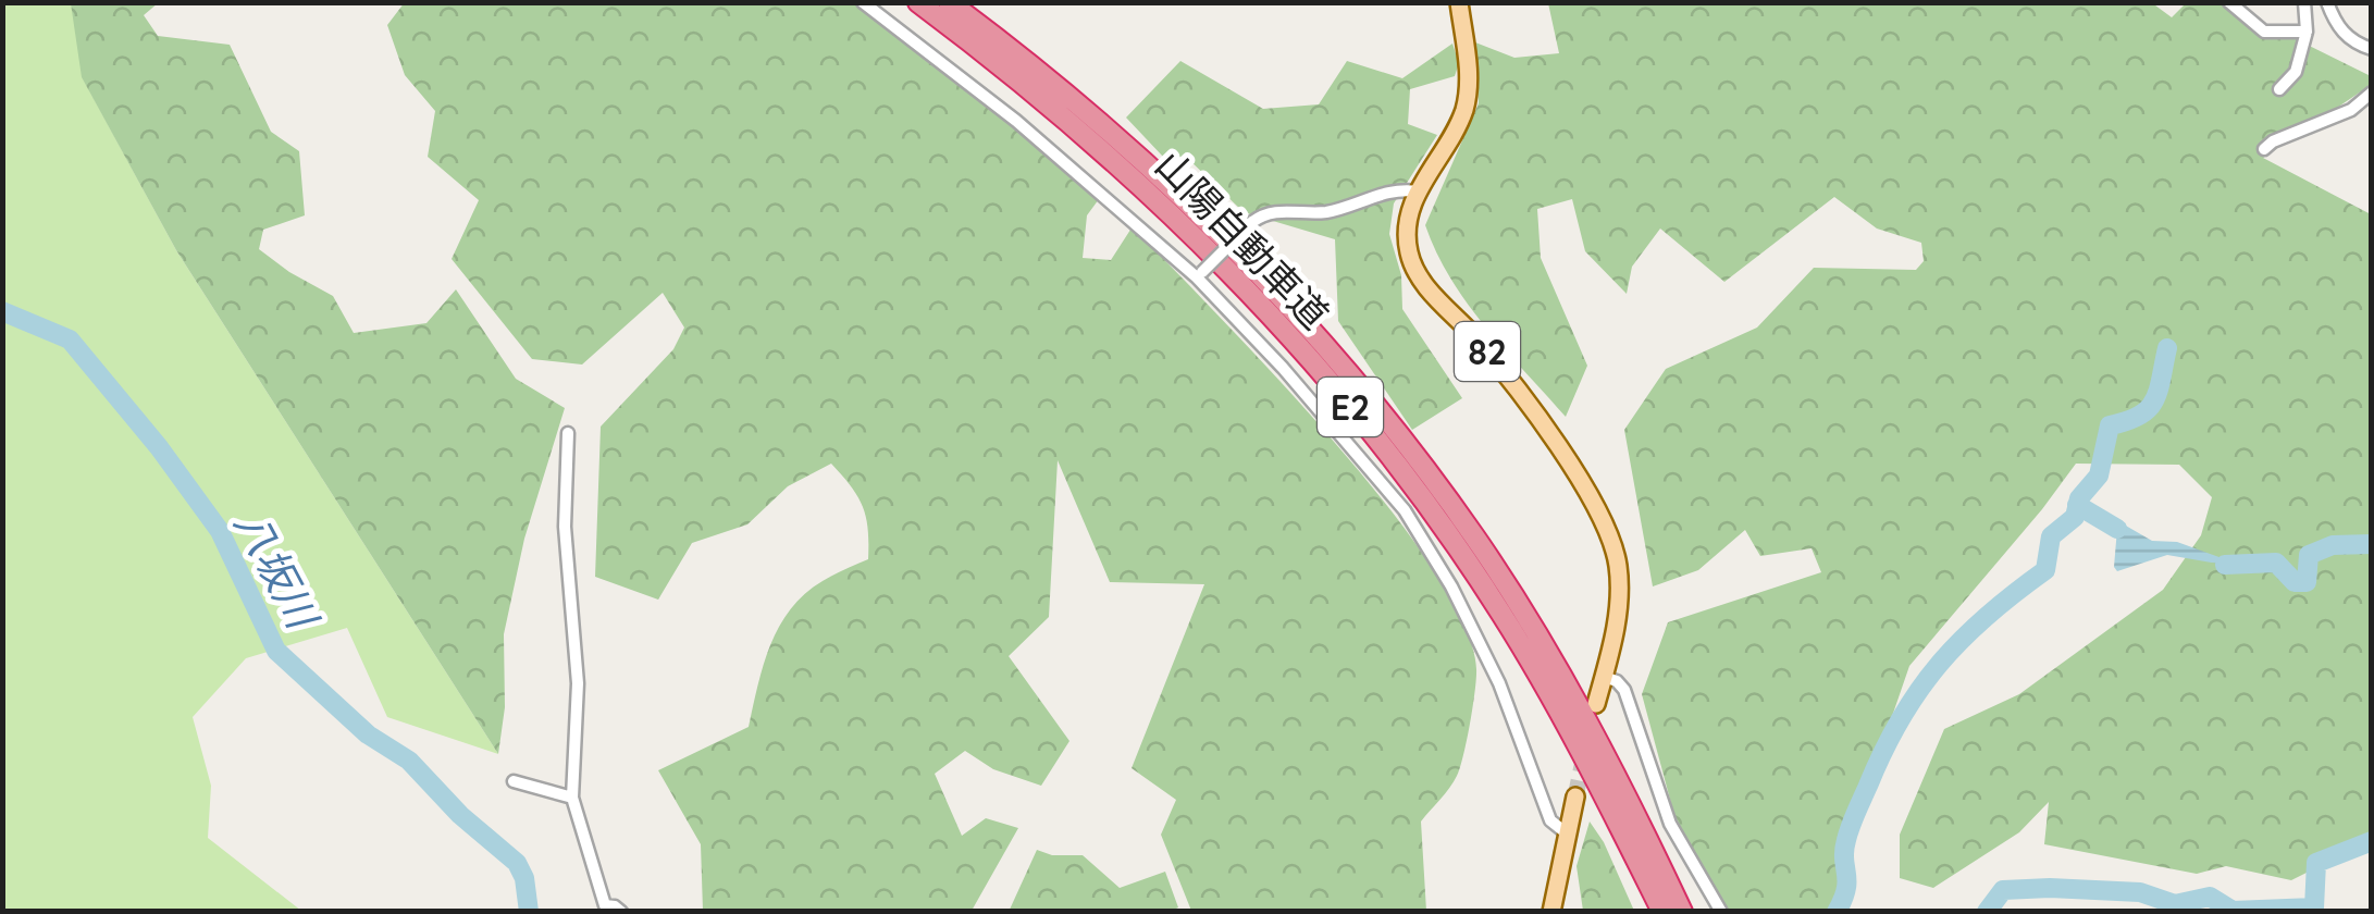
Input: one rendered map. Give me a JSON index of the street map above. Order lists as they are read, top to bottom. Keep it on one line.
{"streets":{"highway":["山陽自動車道","E2"],"main road":["82"]},"water":["八坂川"]}
